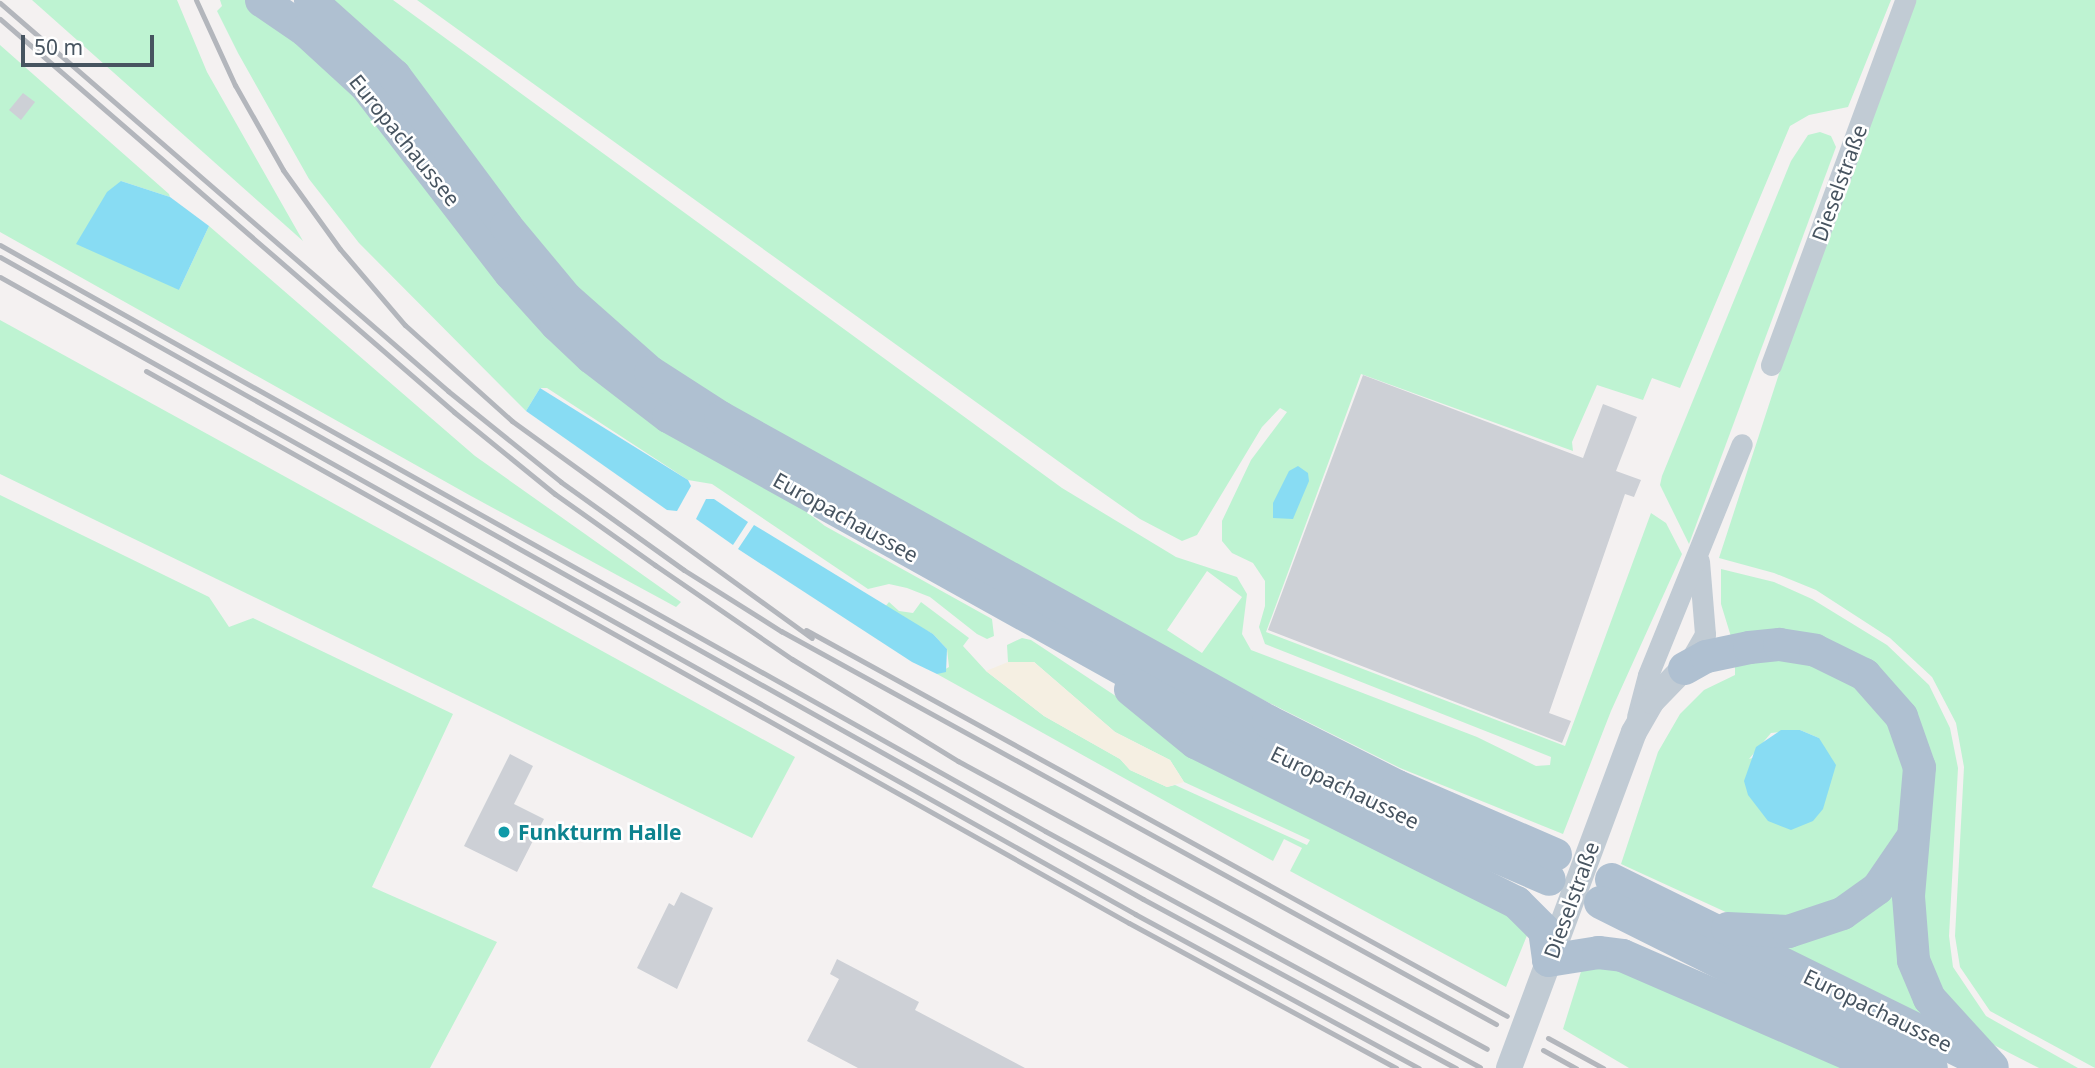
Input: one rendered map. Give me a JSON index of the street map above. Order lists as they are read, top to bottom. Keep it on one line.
{"streets":{"main road":["Europachaussee"],"street":["Dieselstraße"]},"places":["Funkturm Halle"],"scale_bar":"50 m"}
